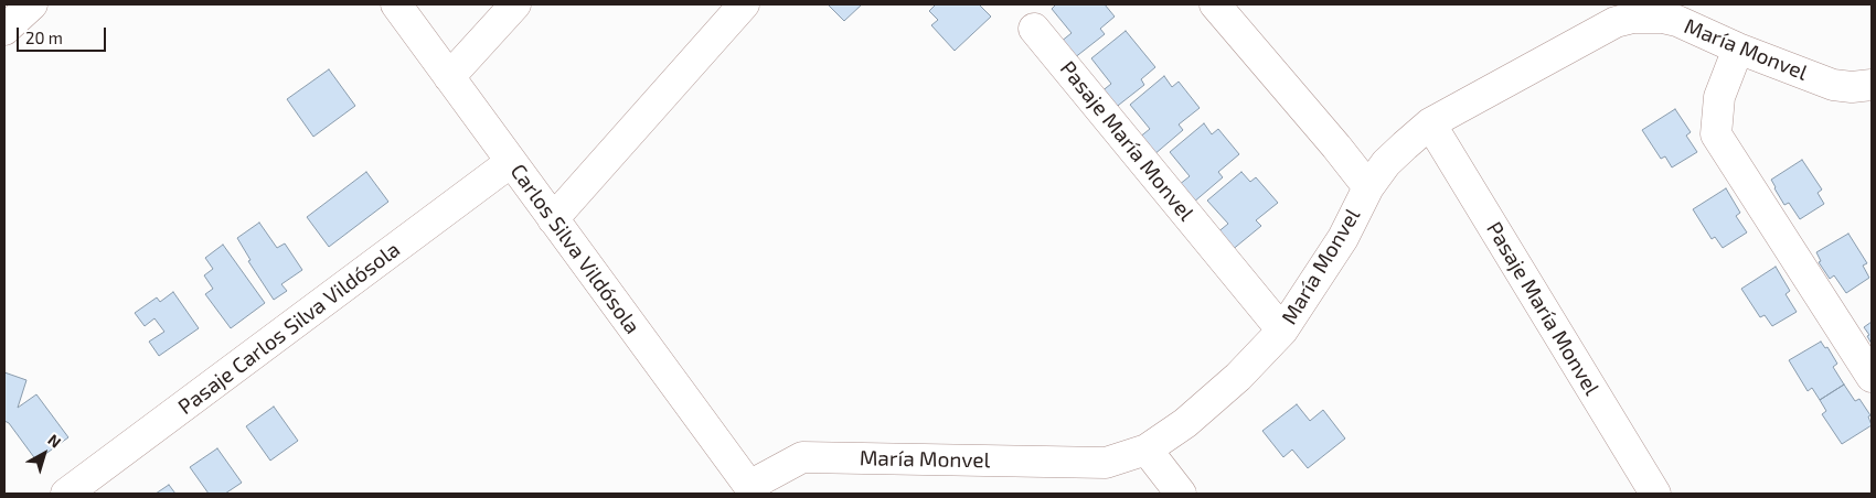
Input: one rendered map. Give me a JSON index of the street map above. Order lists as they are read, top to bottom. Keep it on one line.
{"streets":{"street":["María Monvel","Pasaje María Monvel","Carlos Silva Vildósola","Pasaje Carlos Silva Vildósola"]},"crossings":[["María Monvel","Pasaje María Monvel"],["María Monvel","Carlos Silva Vildósola"],["Carlos Silva Vildósola","Pasaje Carlos Silva Vildósola"]],"scale_bar":"20 m","north":"top right"}
